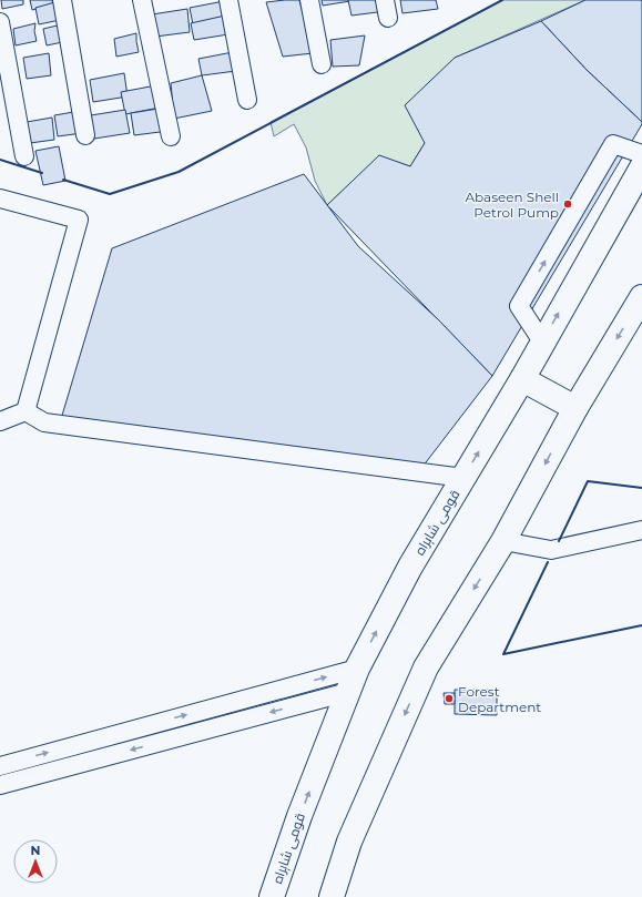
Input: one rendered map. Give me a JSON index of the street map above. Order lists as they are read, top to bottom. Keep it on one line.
{"streets":{"highway":["قومی شاہراہ"]},"places":["Abaseen Shell Petrol Pump","Forest Department"],"north":"top"}
